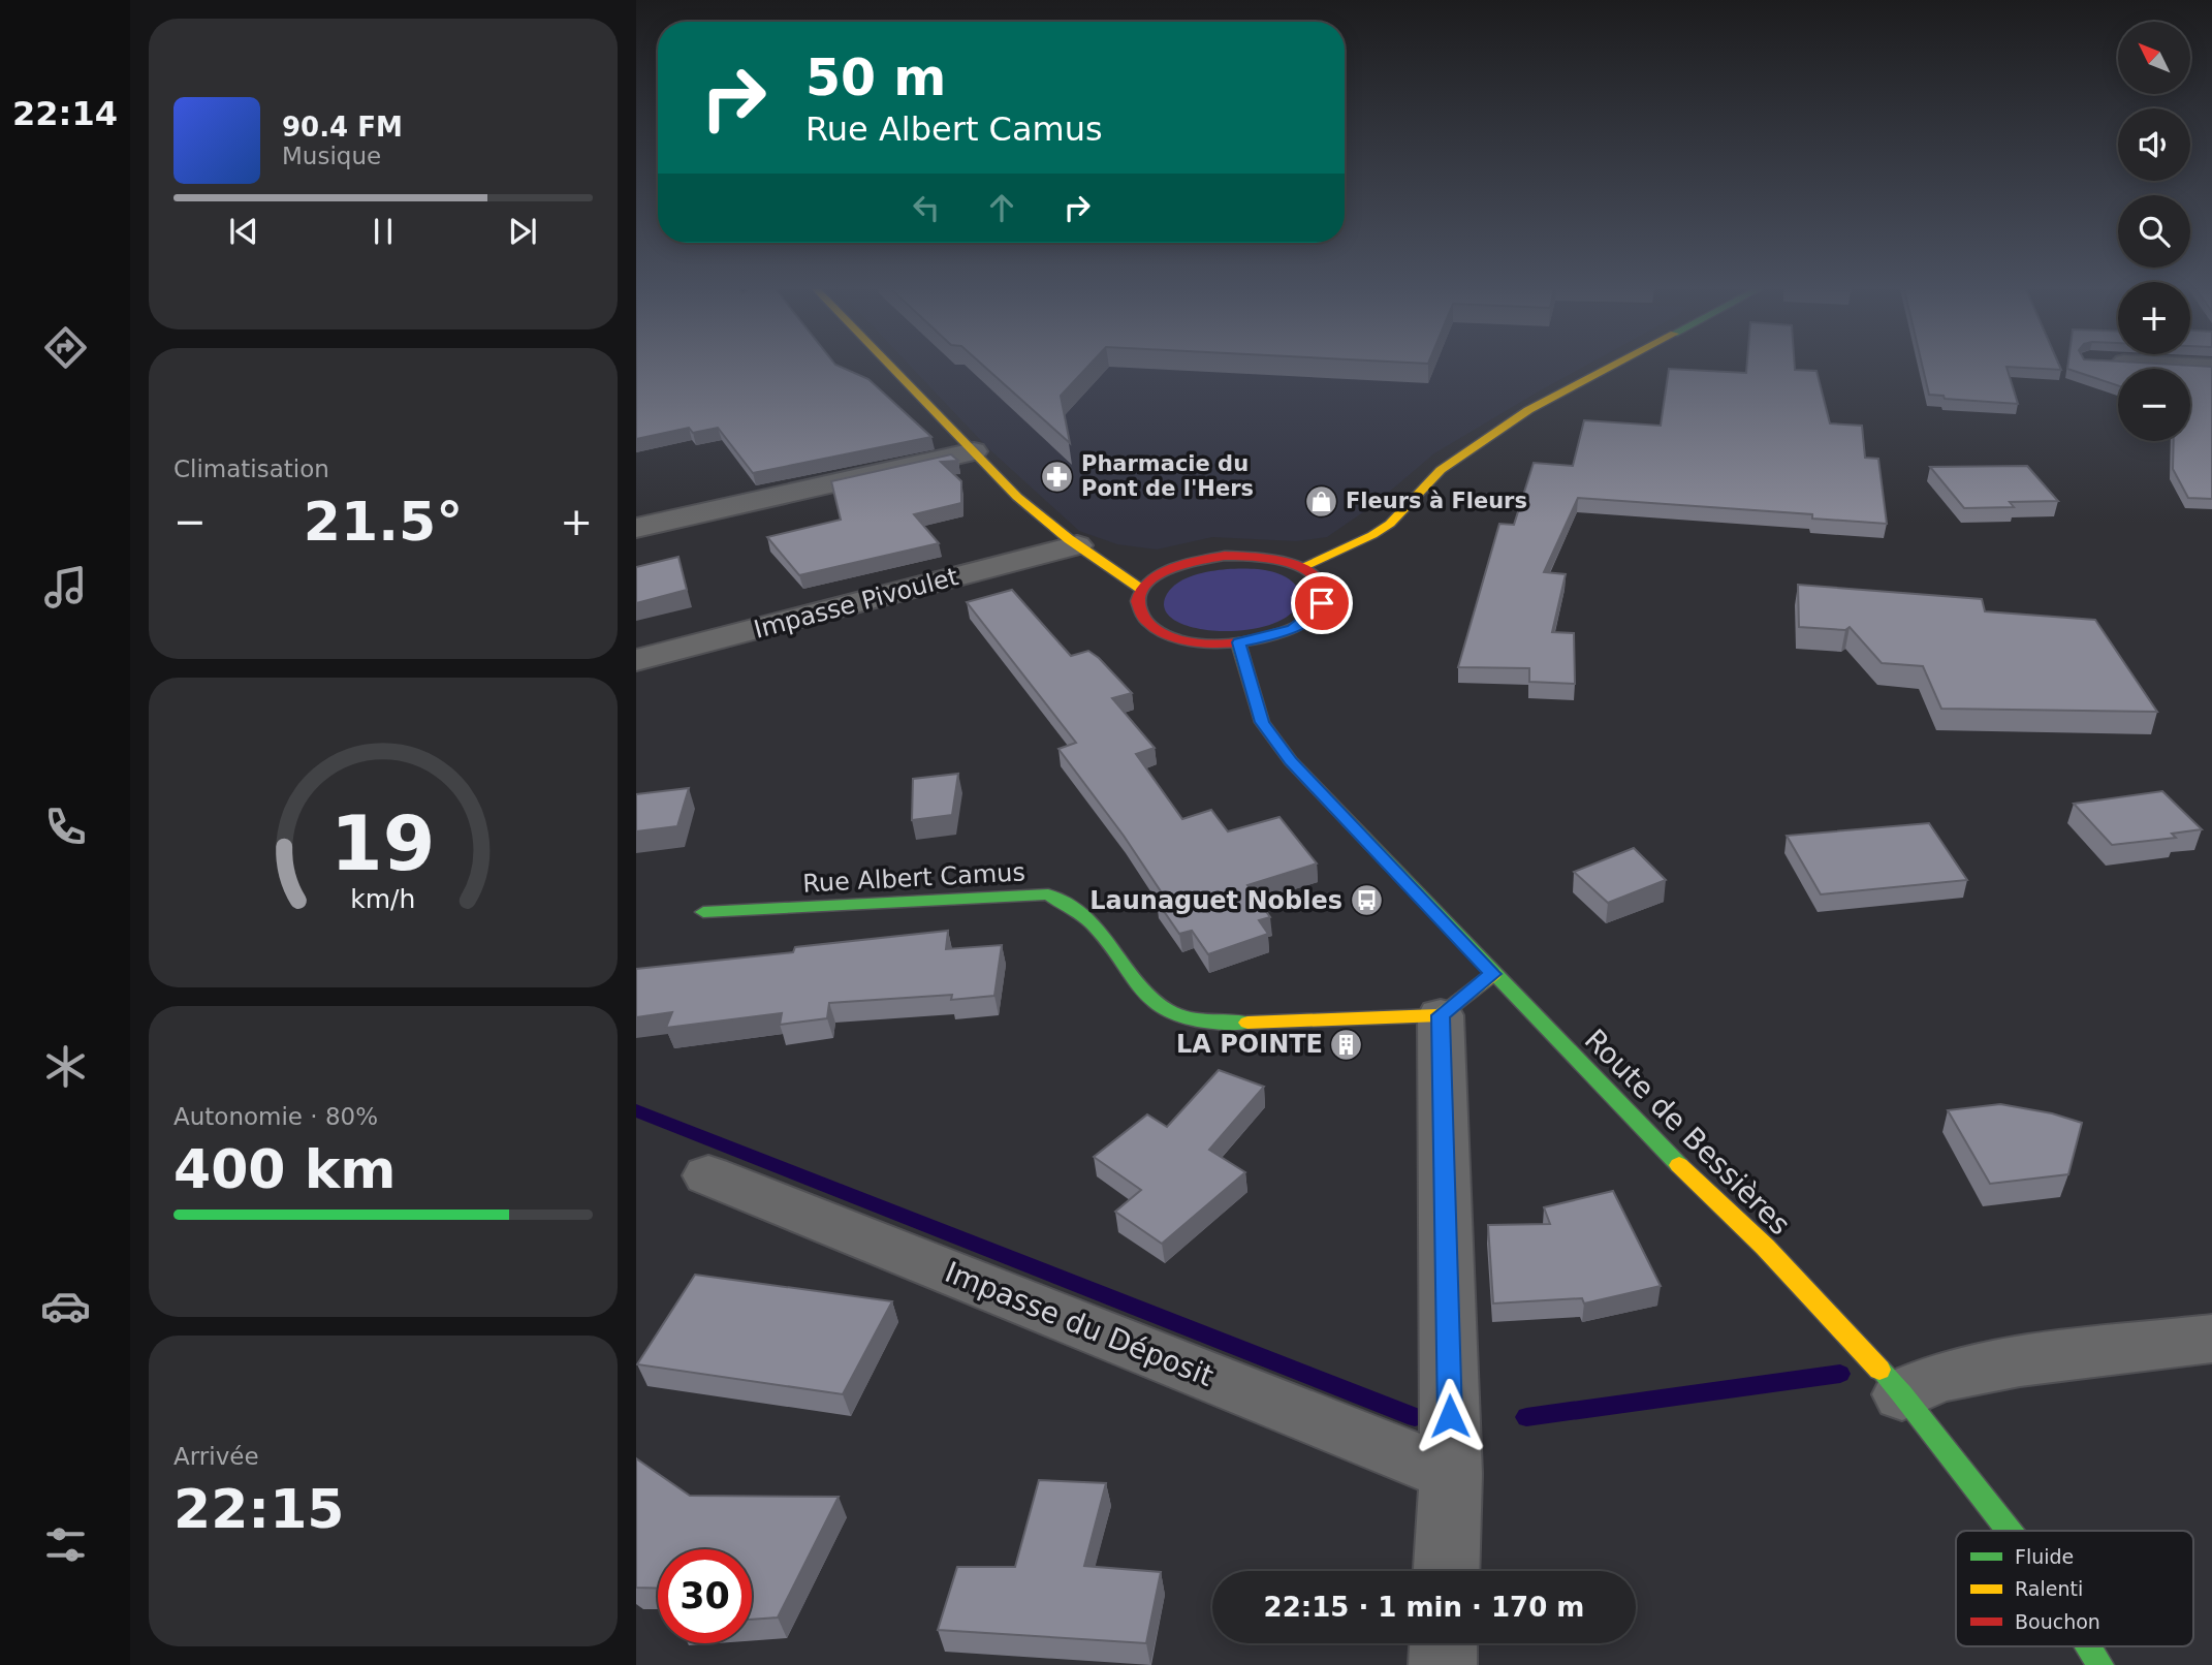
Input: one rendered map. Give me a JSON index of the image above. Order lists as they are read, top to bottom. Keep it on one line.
{"streets":{"main road":["Rue Albert Camus","Route de Bessières"],"street":["Impasse Pivoulet","Impasse du Déposit"]},"places":{"pharmacy":["Pharmacie du Pont de l'Hers"],"shop":["Fleurs à Fleurs"],"bus stop":["Launaguet Nobles"],"building":["LA POINTE"]},"legend":["Fluide","Ralenti","Bouchon"],"north":"top left","page":{"tabs":"22:14","map_buttons":["+","−"],"turn":["50 m","Rue Albert Camus"],"song":["90.4 FM","Musique"],"tile":["Climatisation",["Autonomie · 80%","400 km"],["Arrivée","22:15"]],"heat":["−","21.5°","+"],"limit":"30","trip":"22:15 · 1 min · 170 m","gauge":["19","km/h"]}}
